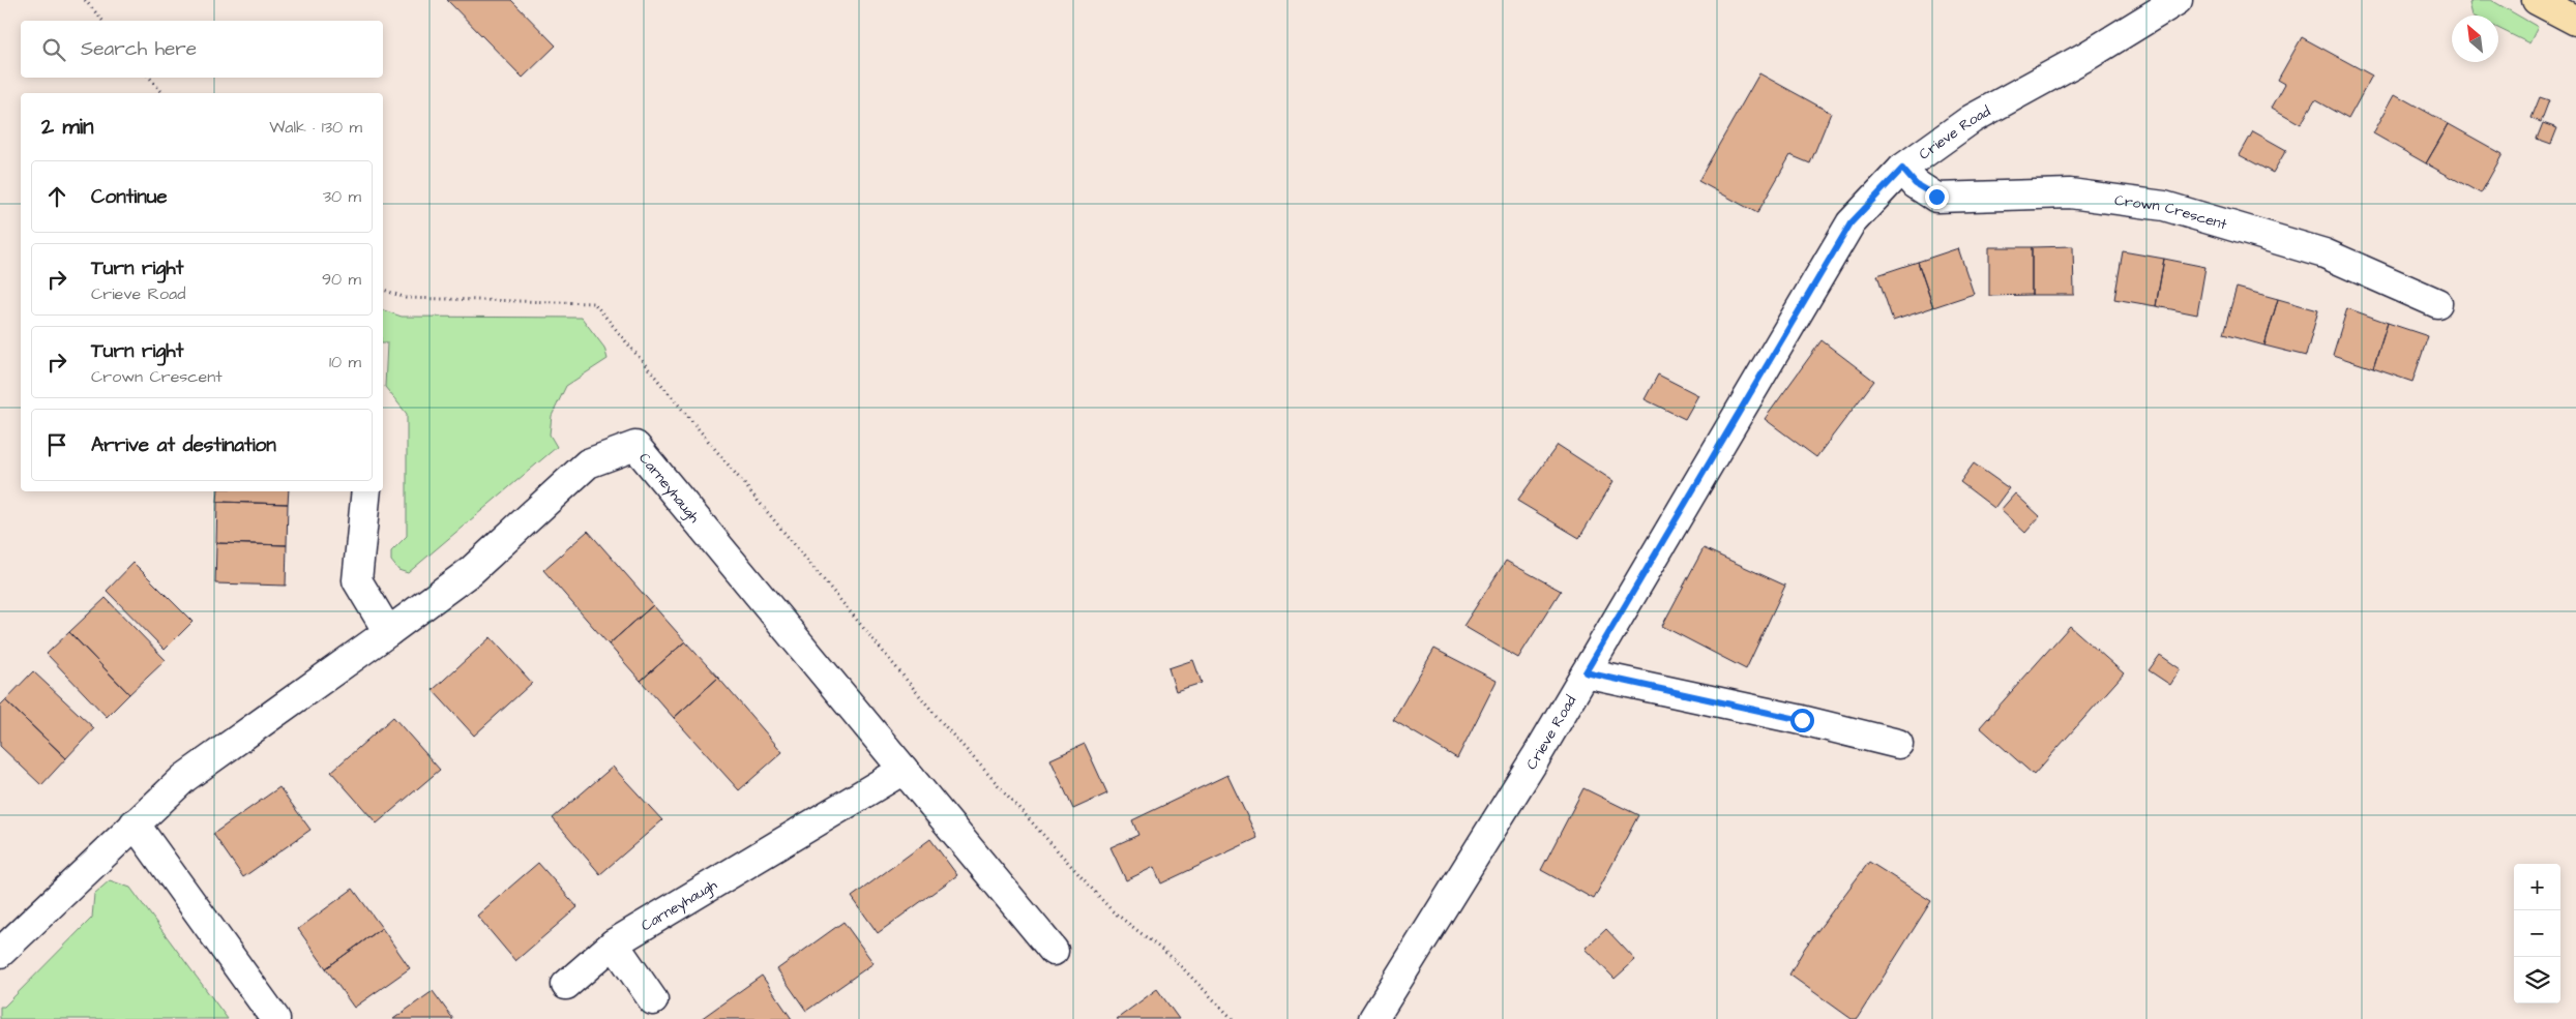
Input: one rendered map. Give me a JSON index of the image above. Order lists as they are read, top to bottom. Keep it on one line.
{"streets":{"street":["Crieve Road","Crown Crescent","Carneyhaugh"]},"crossings":[["Crieve Road","Crown Crescent"]],"north":"top left","page":{"search":"Search here","heading":["2 min","Walk · 130 m"],"list":[["Continue","30 m"],["Turn right","Crieve Road","90 m"],["Turn right","Crown Crescent","10 m"],"Arrive at destination"],"map_buttons":["+","−"]}}
